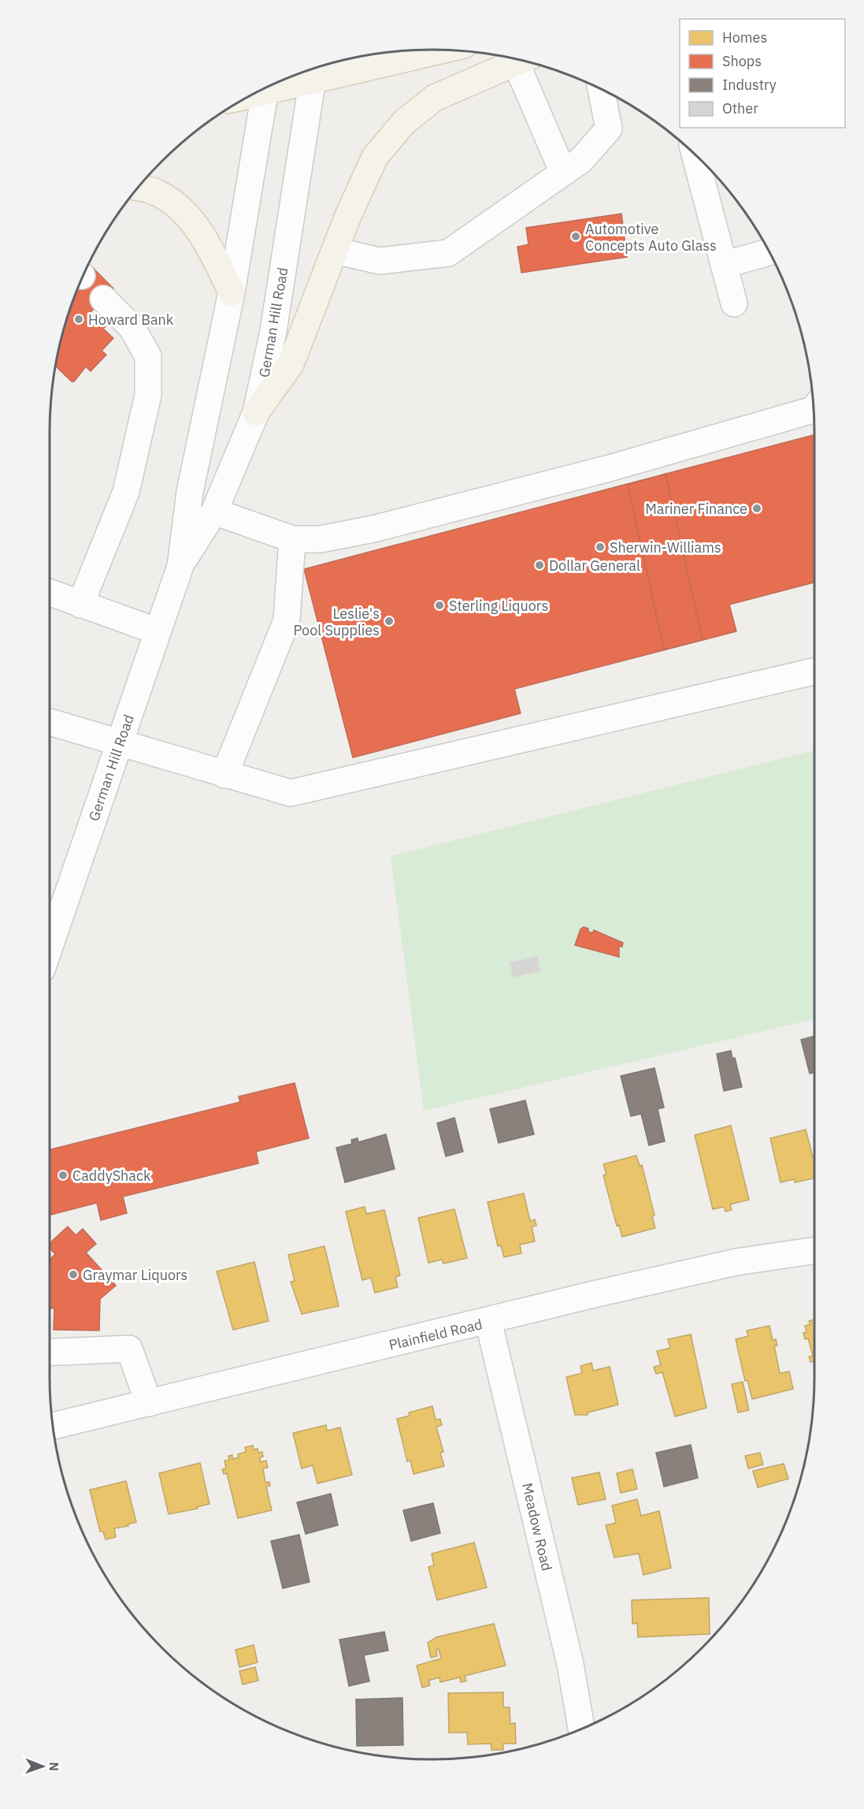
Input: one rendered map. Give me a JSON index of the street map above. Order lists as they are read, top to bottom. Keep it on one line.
{"streets":{"street":["German Hill Road","Plainfield Road","Meadow Road"]},"crossings":[["Plainfield Road","Meadow Road"]],"places":["Automotive Concepts Auto Glass","Howard Bank","Mariner Finance","Sherwin-Williams","Dollar General","Sterling Liquors","Leslie's Pool Supplies","CaddyShack","Graymar Liquors"],"legend":["Homes","Shops","Industry","Other"],"north":"right"}
